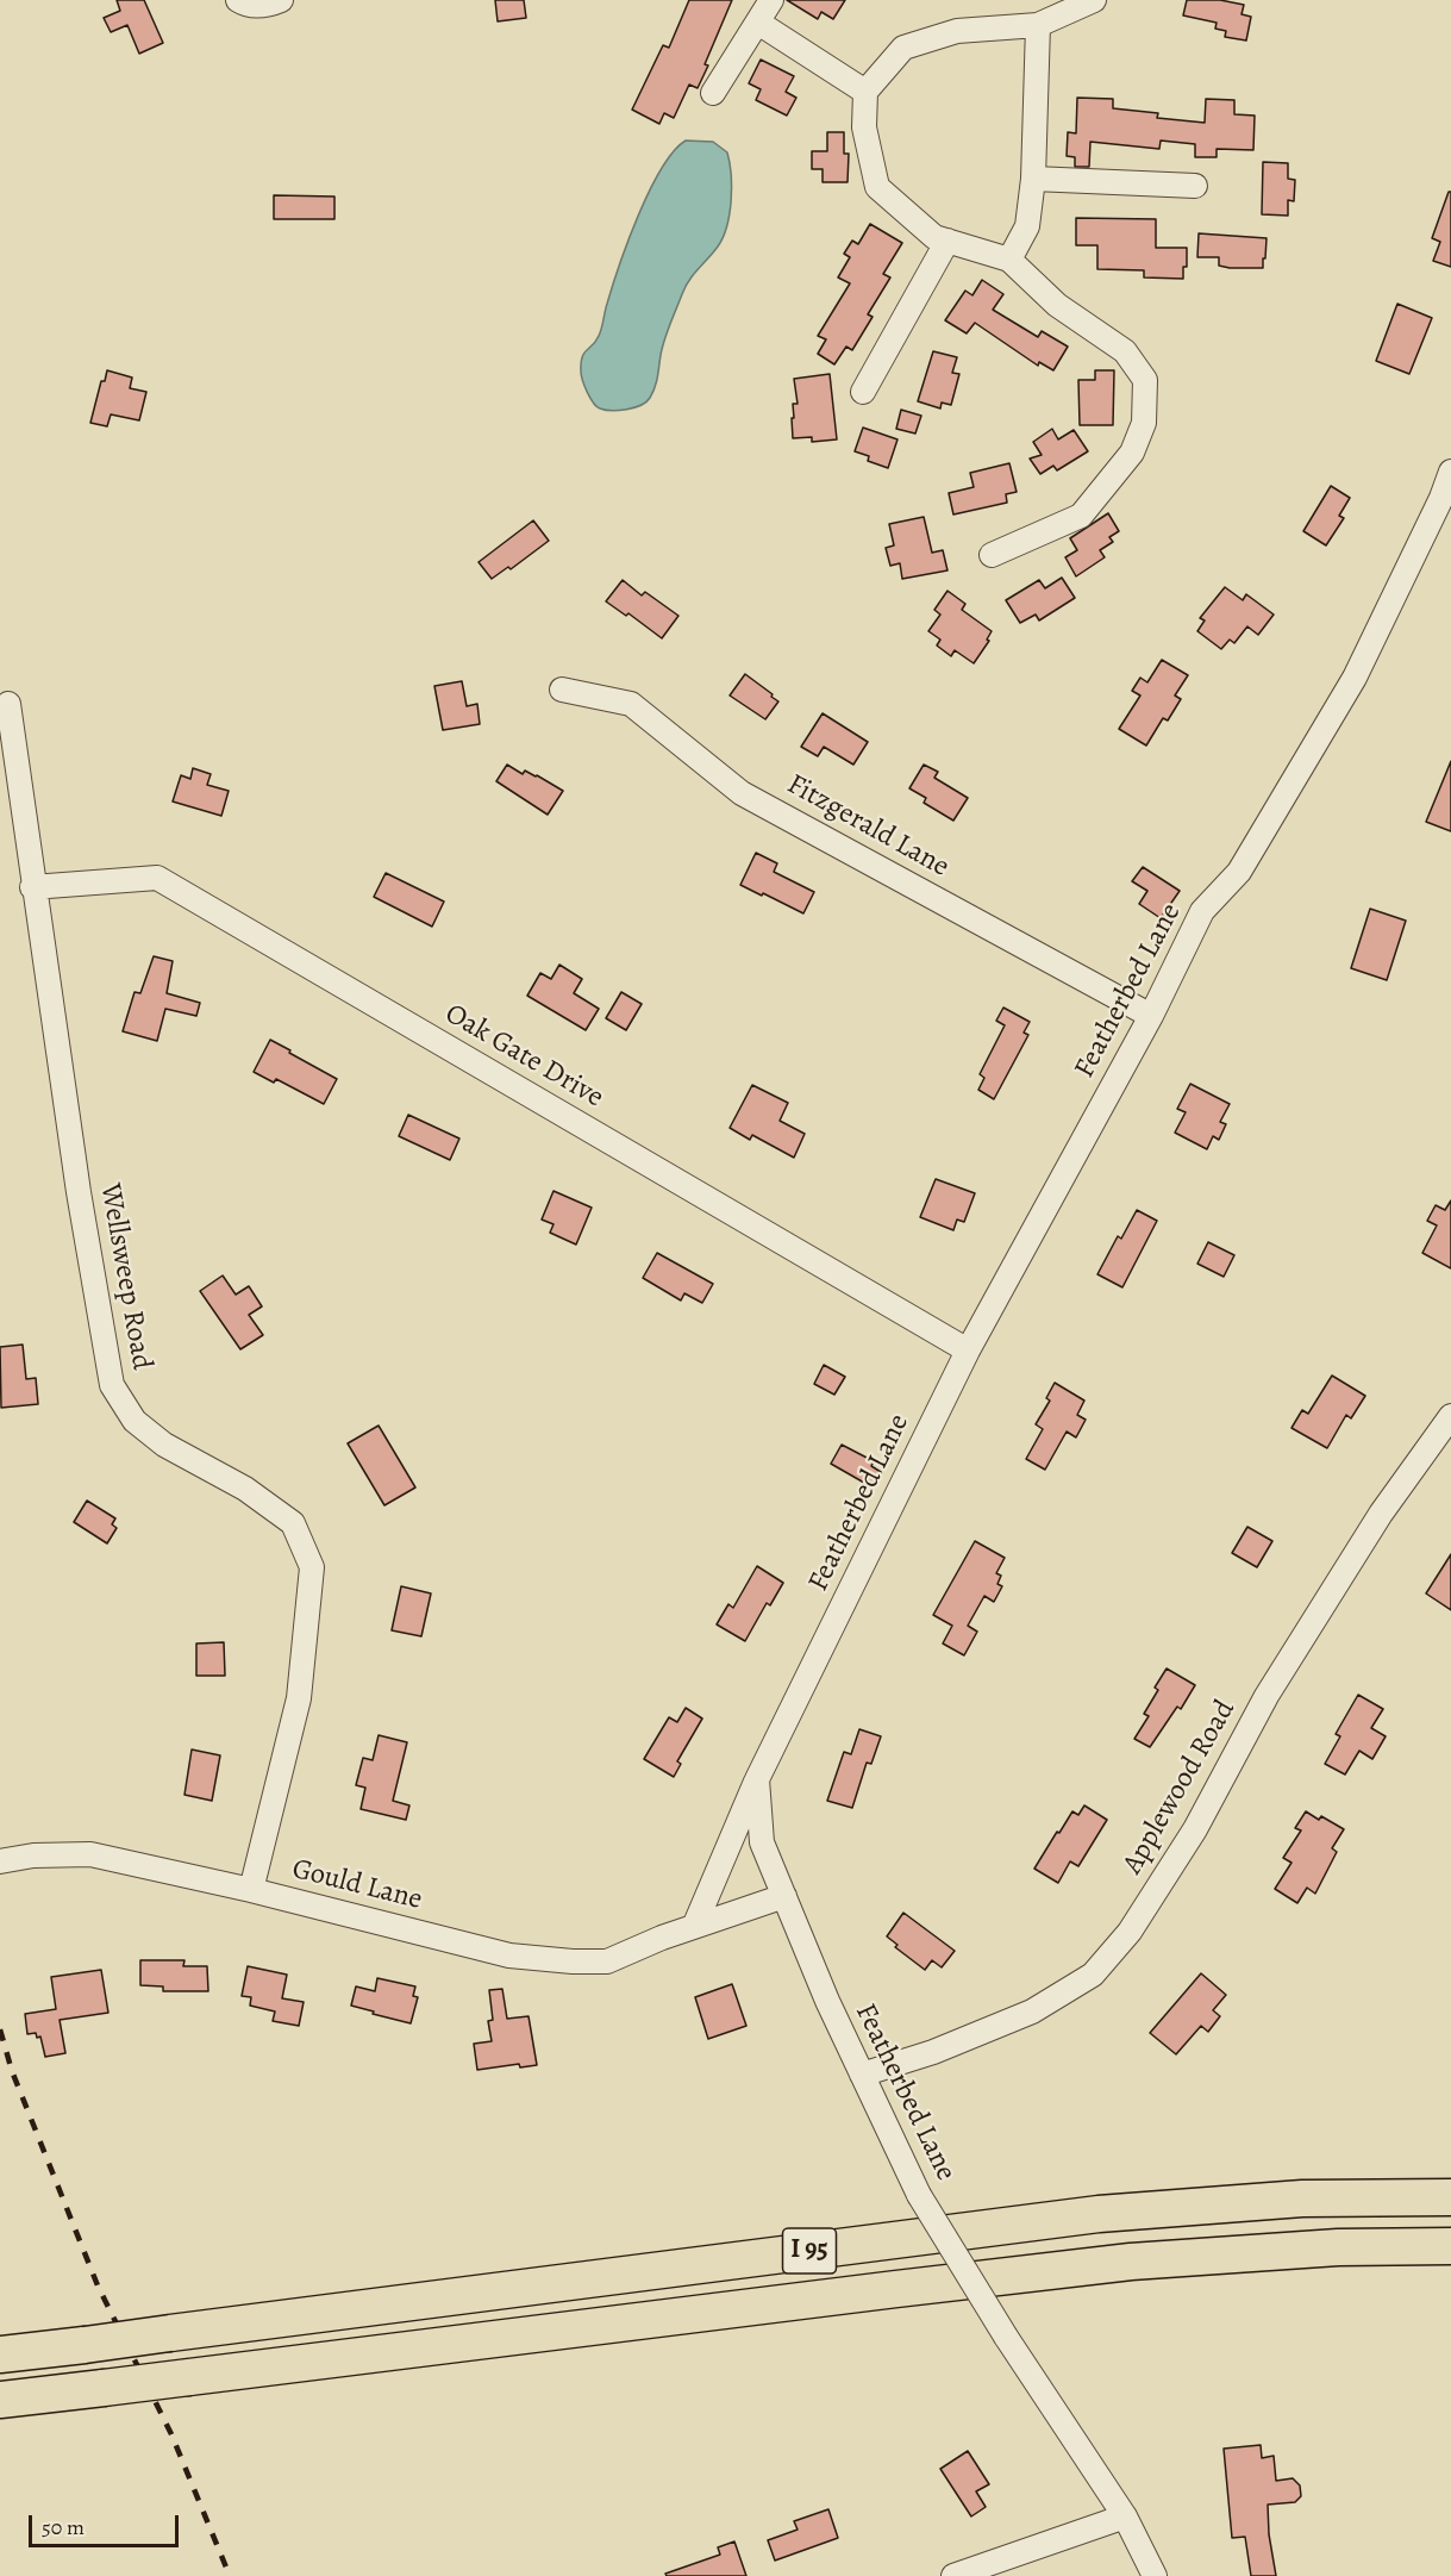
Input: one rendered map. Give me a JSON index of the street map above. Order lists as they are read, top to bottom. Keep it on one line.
{"streets":{"highway":["I 95"],"street":["Fitzgerald Lane","Featherbed Lane","Oak Gate Drive","Wellsweep Road","Applewood Road","Gould Lane"]},"crossings":[["Fitzgerald Lane","Featherbed Lane"],["Featherbed Lane","Oak Gate Drive"],["Featherbed Lane","Applewood Road"],["Featherbed Lane","Gould Lane"],["Oak Gate Drive","Wellsweep Road"],["Wellsweep Road","Gould Lane"]],"scale_bar":"50 m"}
